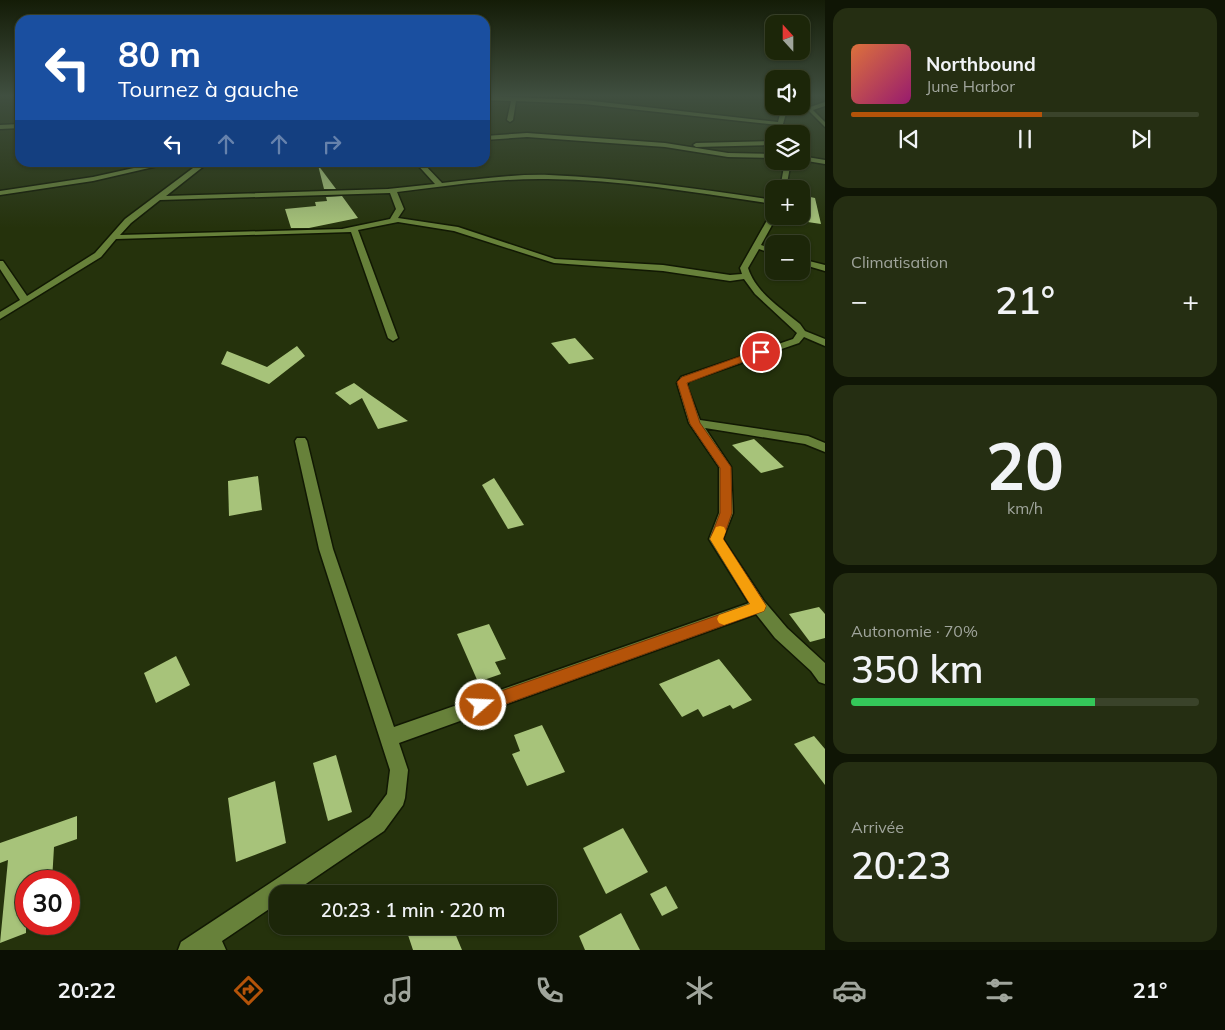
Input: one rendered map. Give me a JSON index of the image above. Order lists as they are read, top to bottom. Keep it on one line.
{"north":"top","page":{"map_buttons":["+","−"],"turn":["80 m","Tournez à gauche"],"song":["Northbound","June Harbor"],"tile":["Climatisation",["20","km/h"],["Autonomie · 70%","350 km"],["Arrivée","20:23"]],"heat":["−","21°","+"],"limit":"30","trip":"20:23 · 1 min · 220 m","tabs":["20:22","21°"]}}
